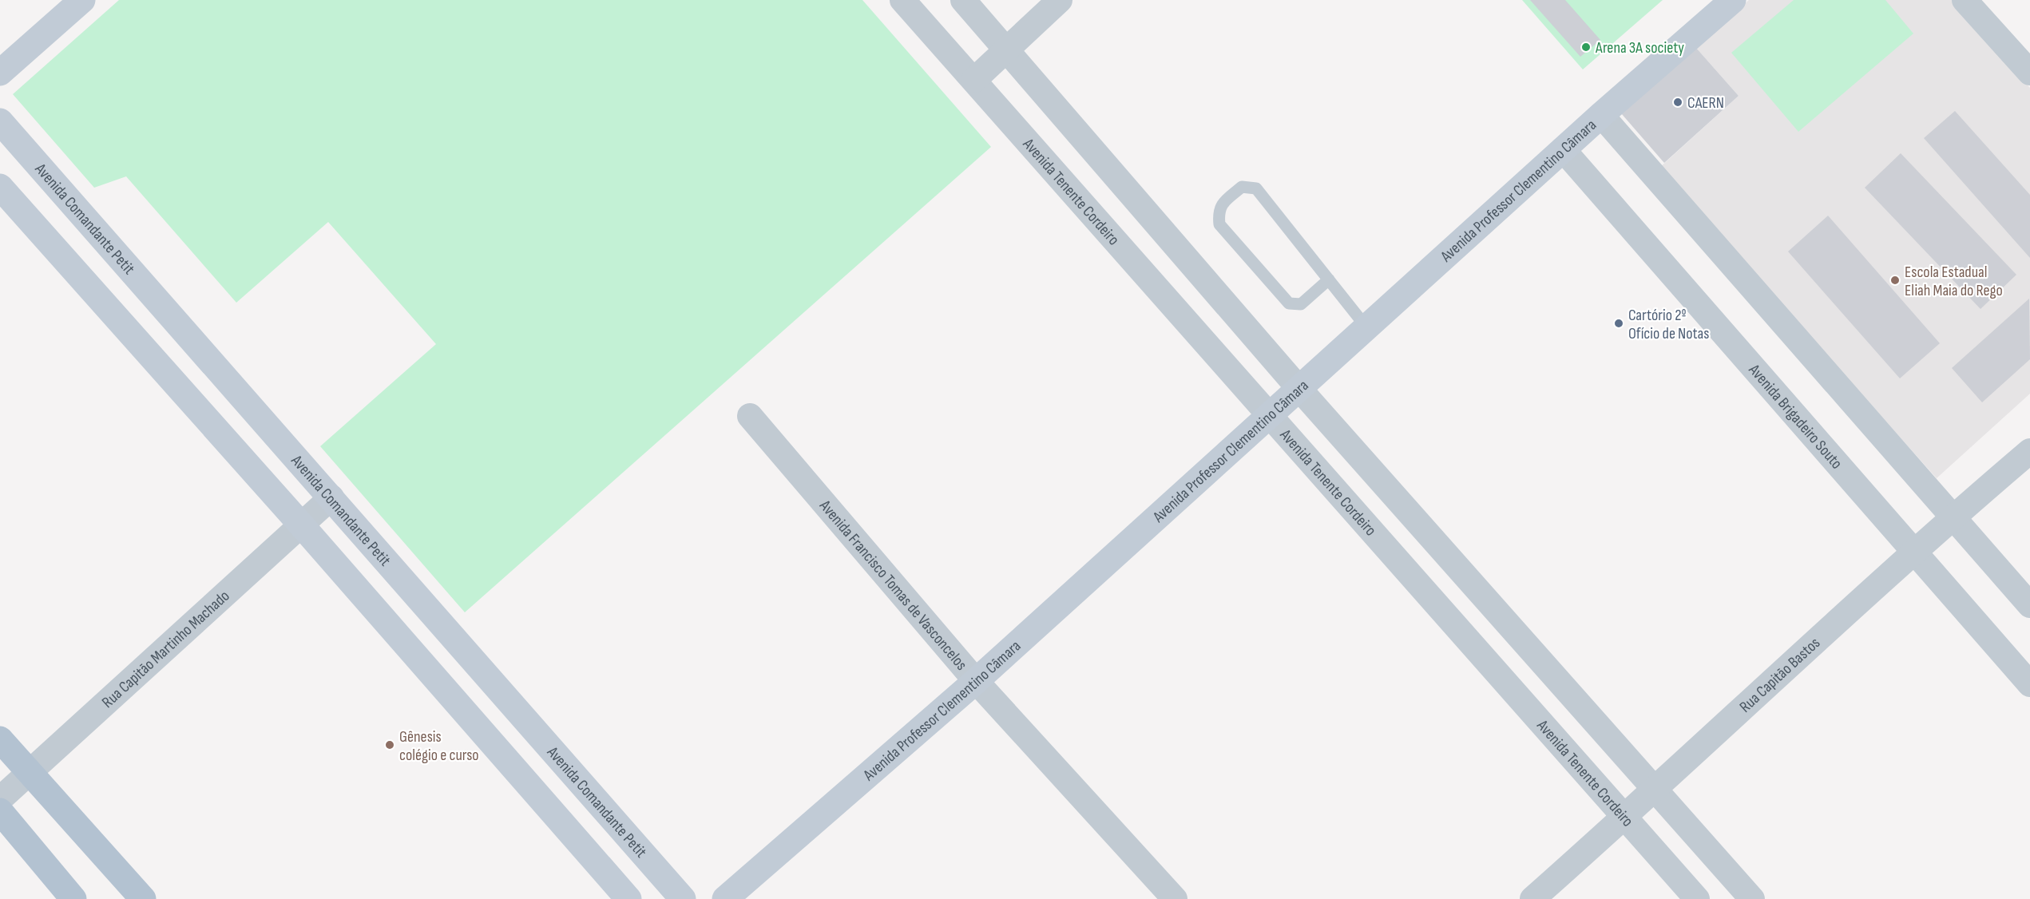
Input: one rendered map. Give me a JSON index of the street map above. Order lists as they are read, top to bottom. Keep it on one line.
{"streets":{"street":["Avenida Tenente Cordeiro","Avenida Professor Clementino Câmara","Avenida Comandante Petit","Avenida Brigadeiro Souto","Avenida Francisco Tomas de Vasconcelos","Rua Capitão Martinho Machado","Rua Capitão Bastos"]},"crossings":[["Avenida Tenente Cordeiro","Avenida Professor Clementino Câmara"],["Avenida Tenente Cordeiro","Rua Capitão Bastos"],["Avenida Professor Clementino Câmara","Avenida Brigadeiro Souto"],["Avenida Professor Clementino Câmara","Avenida Francisco Tomas de Vasconcelos"],["Avenida Comandante Petit","Rua Capitão Martinho Machado"],["Avenida Brigadeiro Souto","Rua Capitão Bastos"]],"places":["Arena 3A society","CAERN","Escola Estadual Eliah Maia do Rego","Cartório 2º Ofício de Notas","Gênesis colégio e curso"]}
